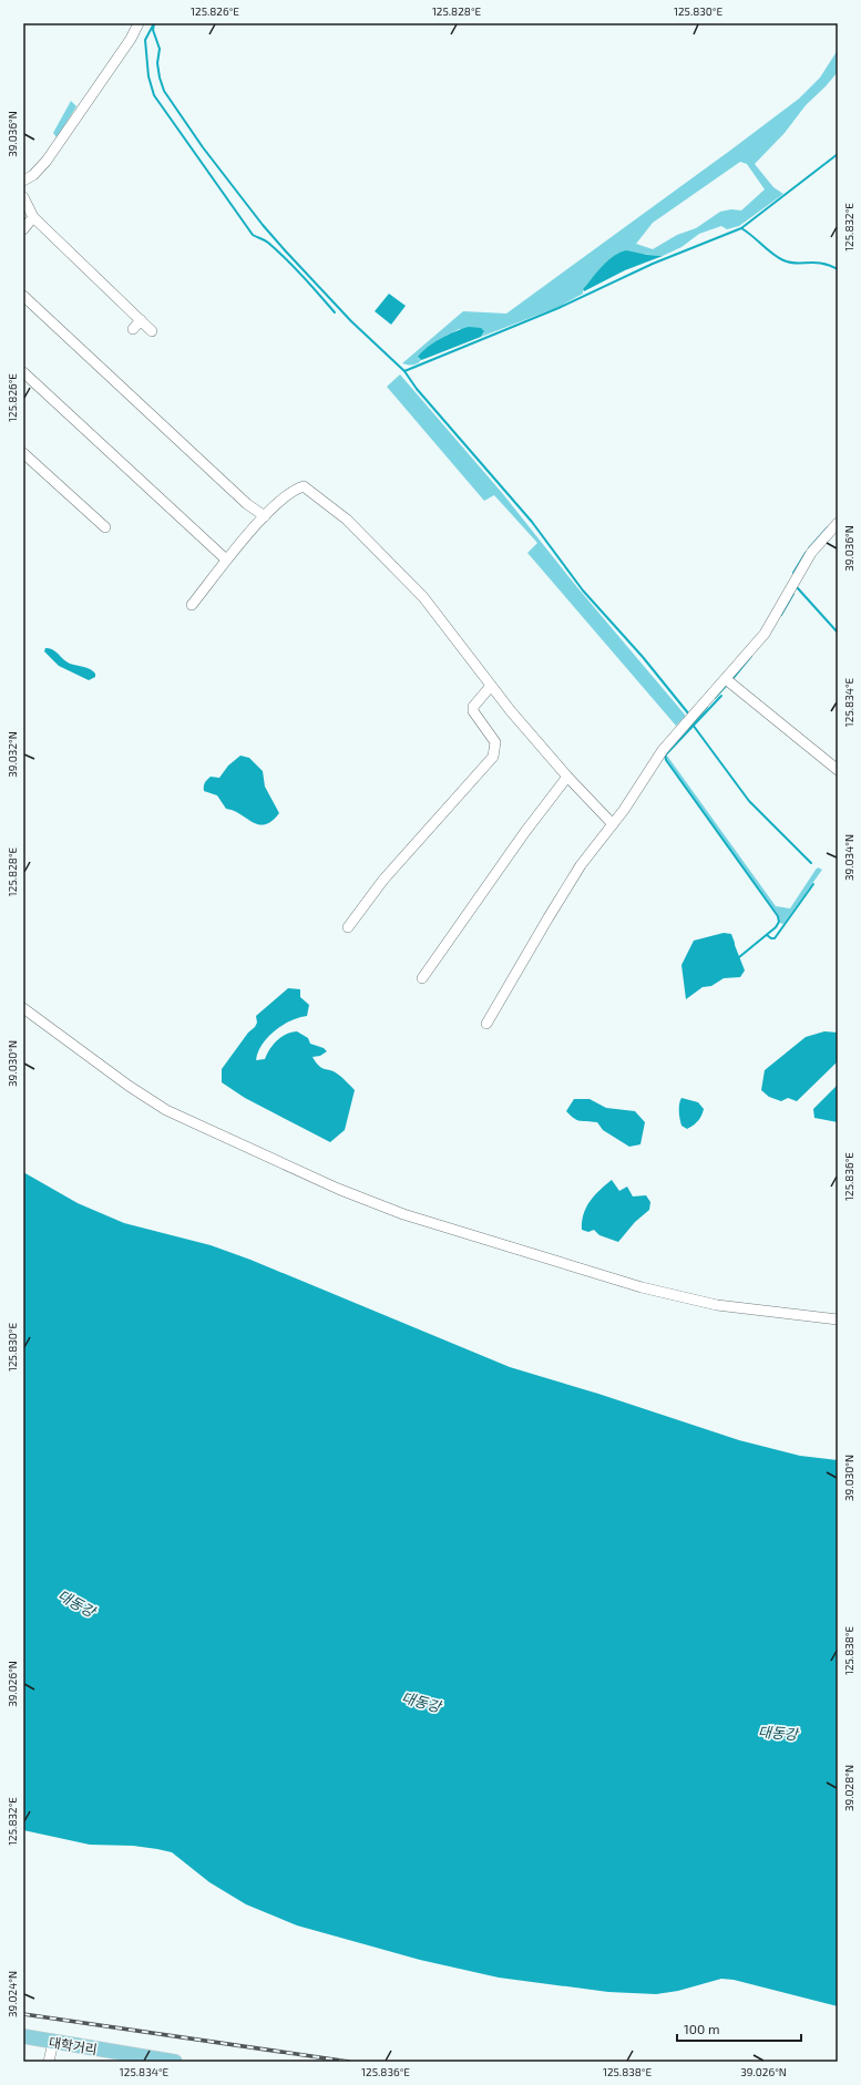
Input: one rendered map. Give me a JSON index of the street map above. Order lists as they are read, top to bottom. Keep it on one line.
{"streets":{"main road":["대학거리"]},"water":["대동강"],"scale_bar":"100 m","coordinates":["125.826°E","125.828°E","125.830°E","39.036°N","125.832°E","125.834°E","39.032°N","39.034°N","39.030°N","125.836°E","125.838°E","39.026°N","39.028°N","39.024°N"]}
